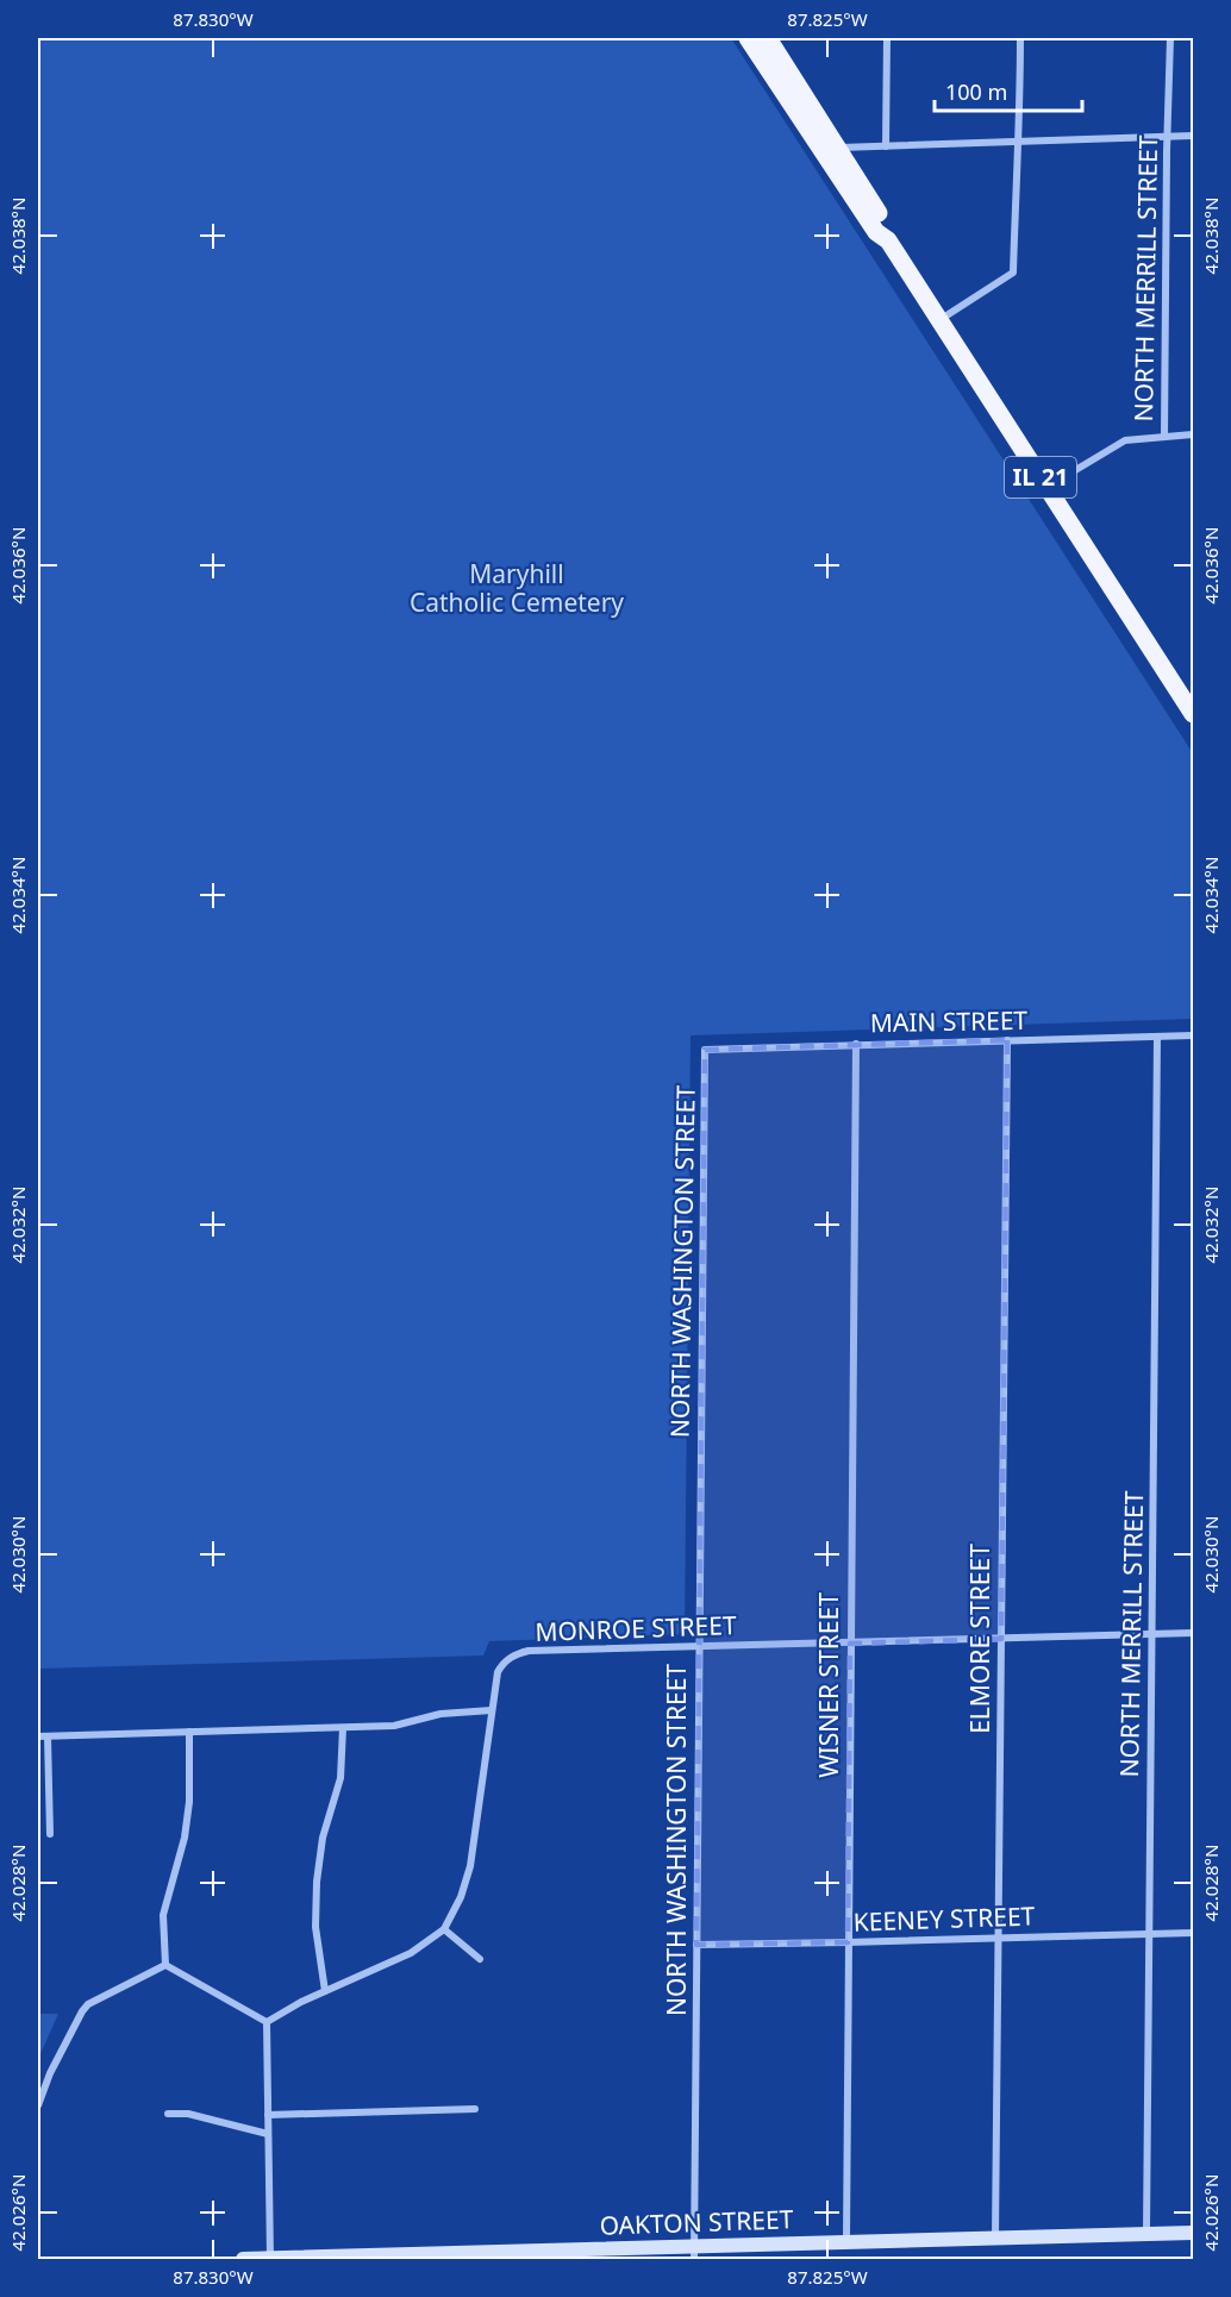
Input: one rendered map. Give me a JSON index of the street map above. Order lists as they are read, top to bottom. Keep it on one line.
{"streets":{"main road":["IL 21","OAKTON STREET"],"street":["NORTH MERRILL STREET","MAIN STREET","NORTH WASHINGTON STREET","MONROE STREET","ELMORE STREET","WISNER STREET","KEENEY STREET"]},"crossings":[["NORTH MERRILL STREET","MAIN STREET"],["NORTH MERRILL STREET","MONROE STREET"],["NORTH MERRILL STREET","KEENEY STREET"],["NORTH MERRILL STREET","OAKTON STREET"],["MAIN STREET","NORTH WASHINGTON STREET"],["MAIN STREET","ELMORE STREET"],["MAIN STREET","WISNER STREET"],["NORTH WASHINGTON STREET","MONROE STREET"],["NORTH WASHINGTON STREET","KEENEY STREET"],["NORTH WASHINGTON STREET","OAKTON STREET"],["MONROE STREET","ELMORE STREET"],["MONROE STREET","WISNER STREET"],["ELMORE STREET","KEENEY STREET"],["ELMORE STREET","OAKTON STREET"],["WISNER STREET","KEENEY STREET"],["WISNER STREET","OAKTON STREET"]],"parks":["Maryhill Catholic Cemetery"],"scale_bar":"100 m","coordinates":["87.830°W","87.825°W","42.038°N","42.036°N","42.034°N","42.032°N","42.030°N","42.028°N","42.026°N"]}
